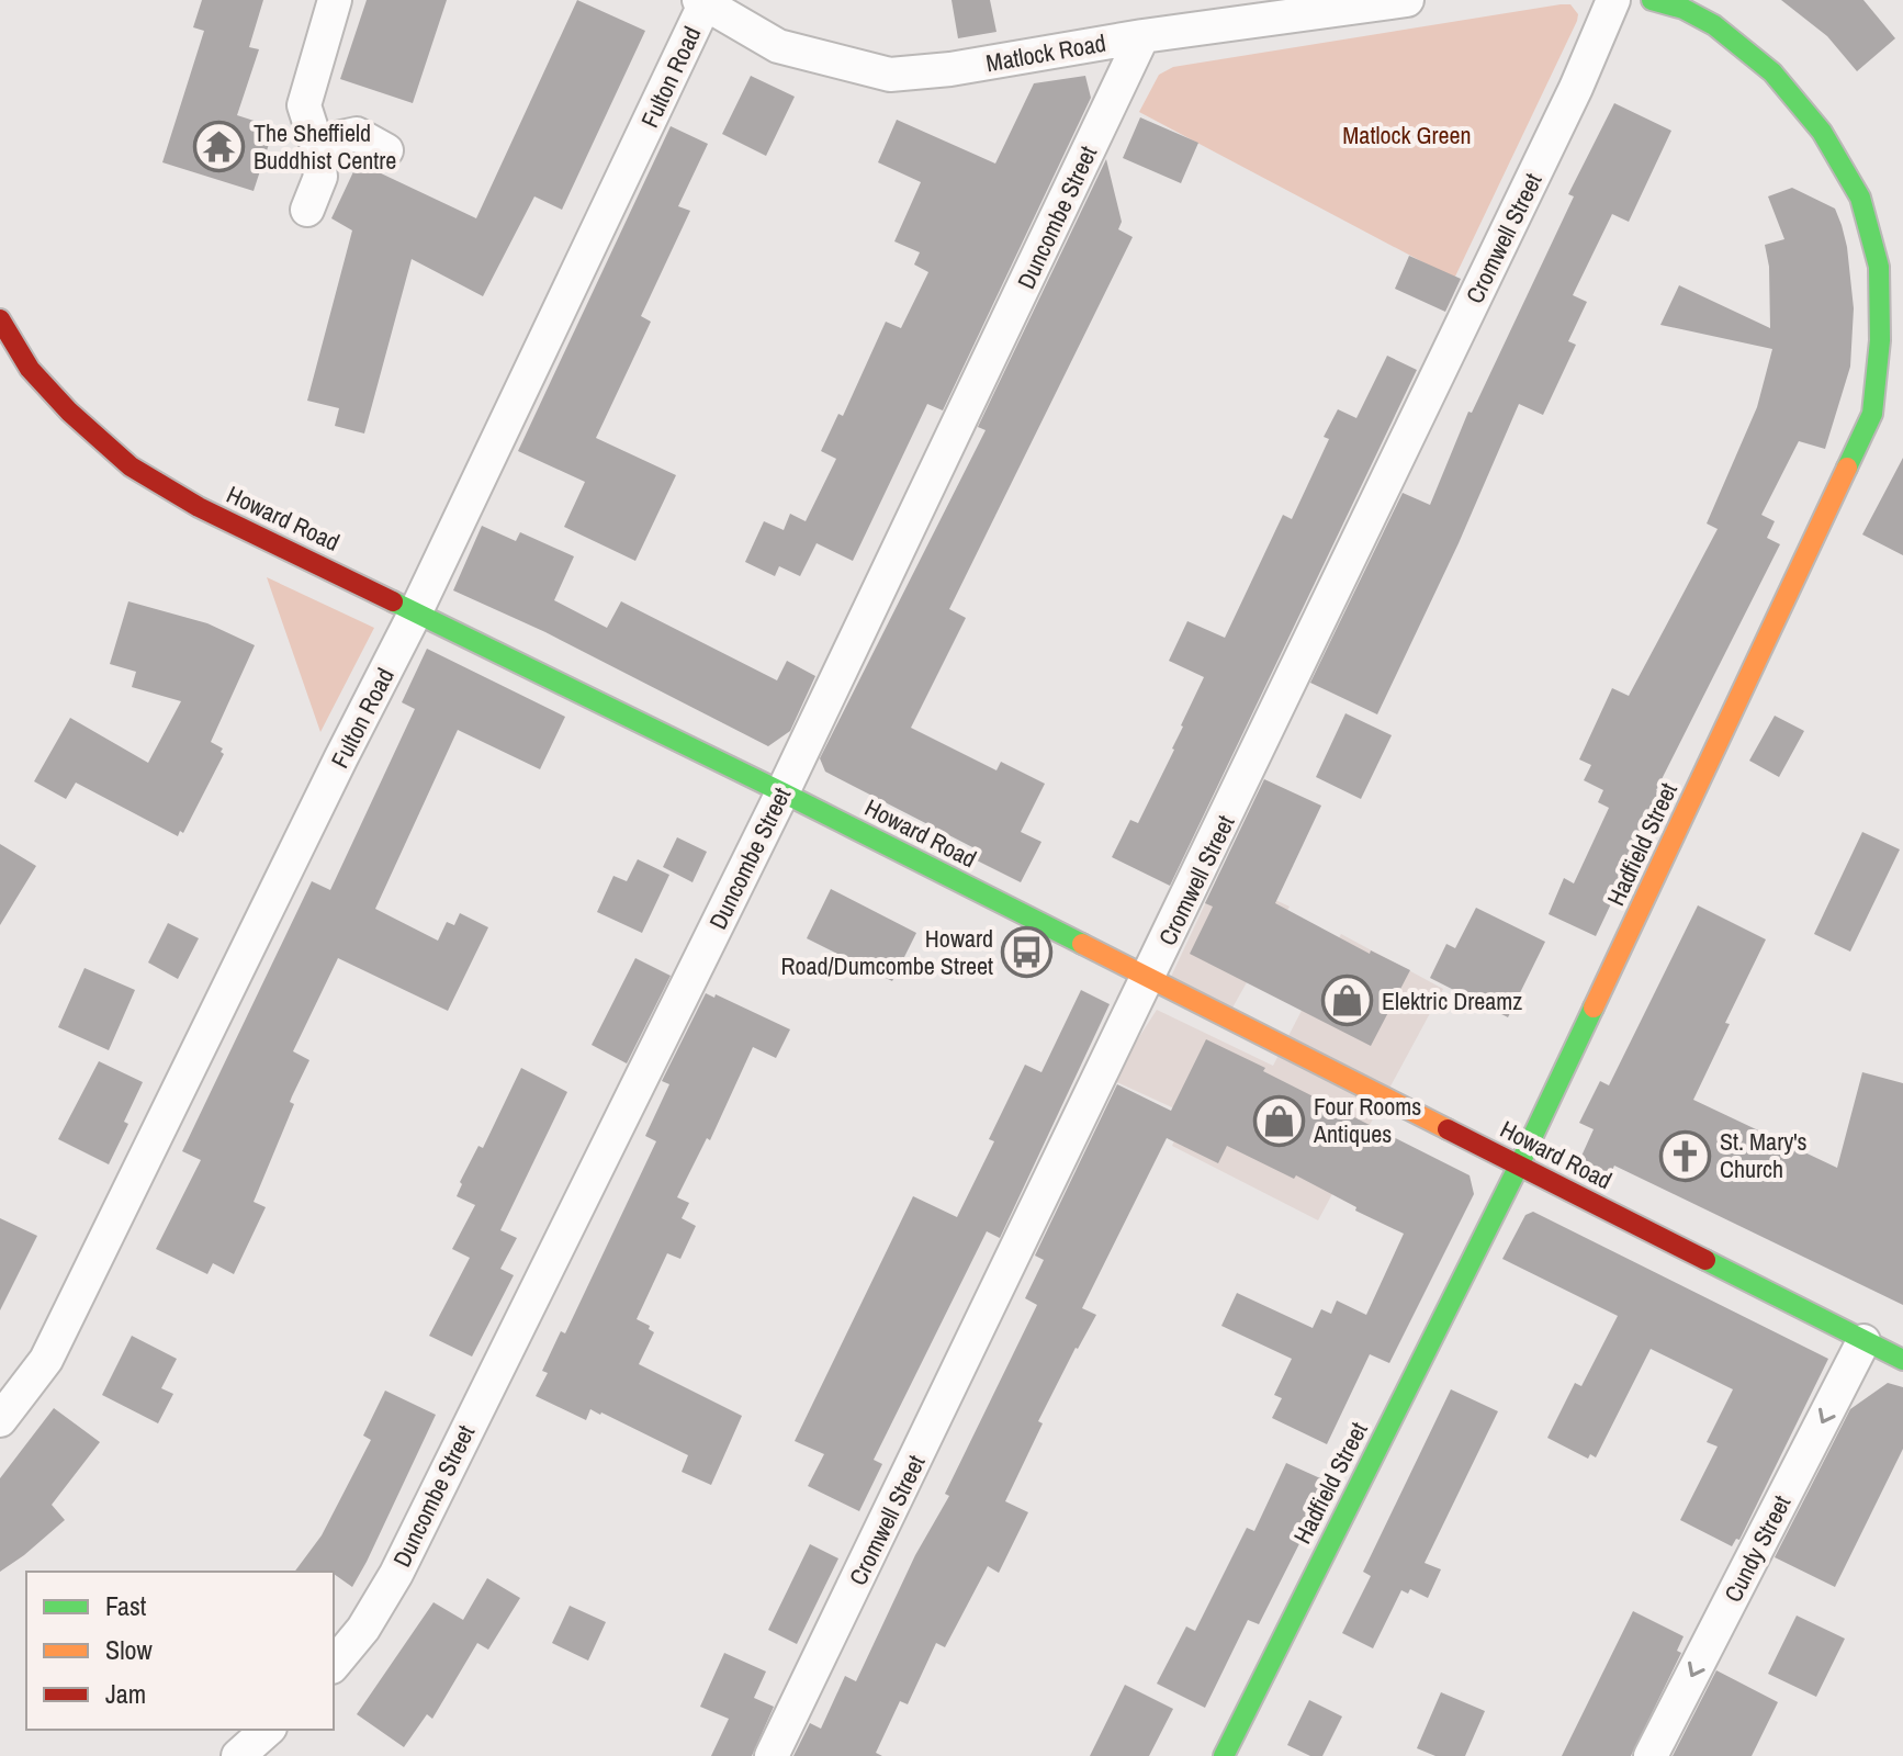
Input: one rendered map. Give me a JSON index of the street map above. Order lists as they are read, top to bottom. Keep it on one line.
{"streets":{"street":["Matlock Road","Fulton Road","Duncombe Street","Cromwell Street","Howard Road","Hadfield Street","Cundy Street"]},"crossings":[["Matlock Road","Fulton Road"],["Matlock Road","Duncombe Street"],["Fulton Road","Howard Road"],["Duncombe Street","Howard Road"],["Cromwell Street","Howard Road"],["Howard Road","Hadfield Street"],["Howard Road","Cundy Street"]],"one_way":["Cundy Street"],"parks":["Matlock Green"],"places":{"temple":["The Sheffield Buddhist Centre"],"bus stop":["Howard Road/Dumcombe Street"],"shop":["Elektric Dreamz","Four Rooms Antiques"],"church":["St. Mary's Church"]},"legend":["Fast","Slow","Jam"]}
